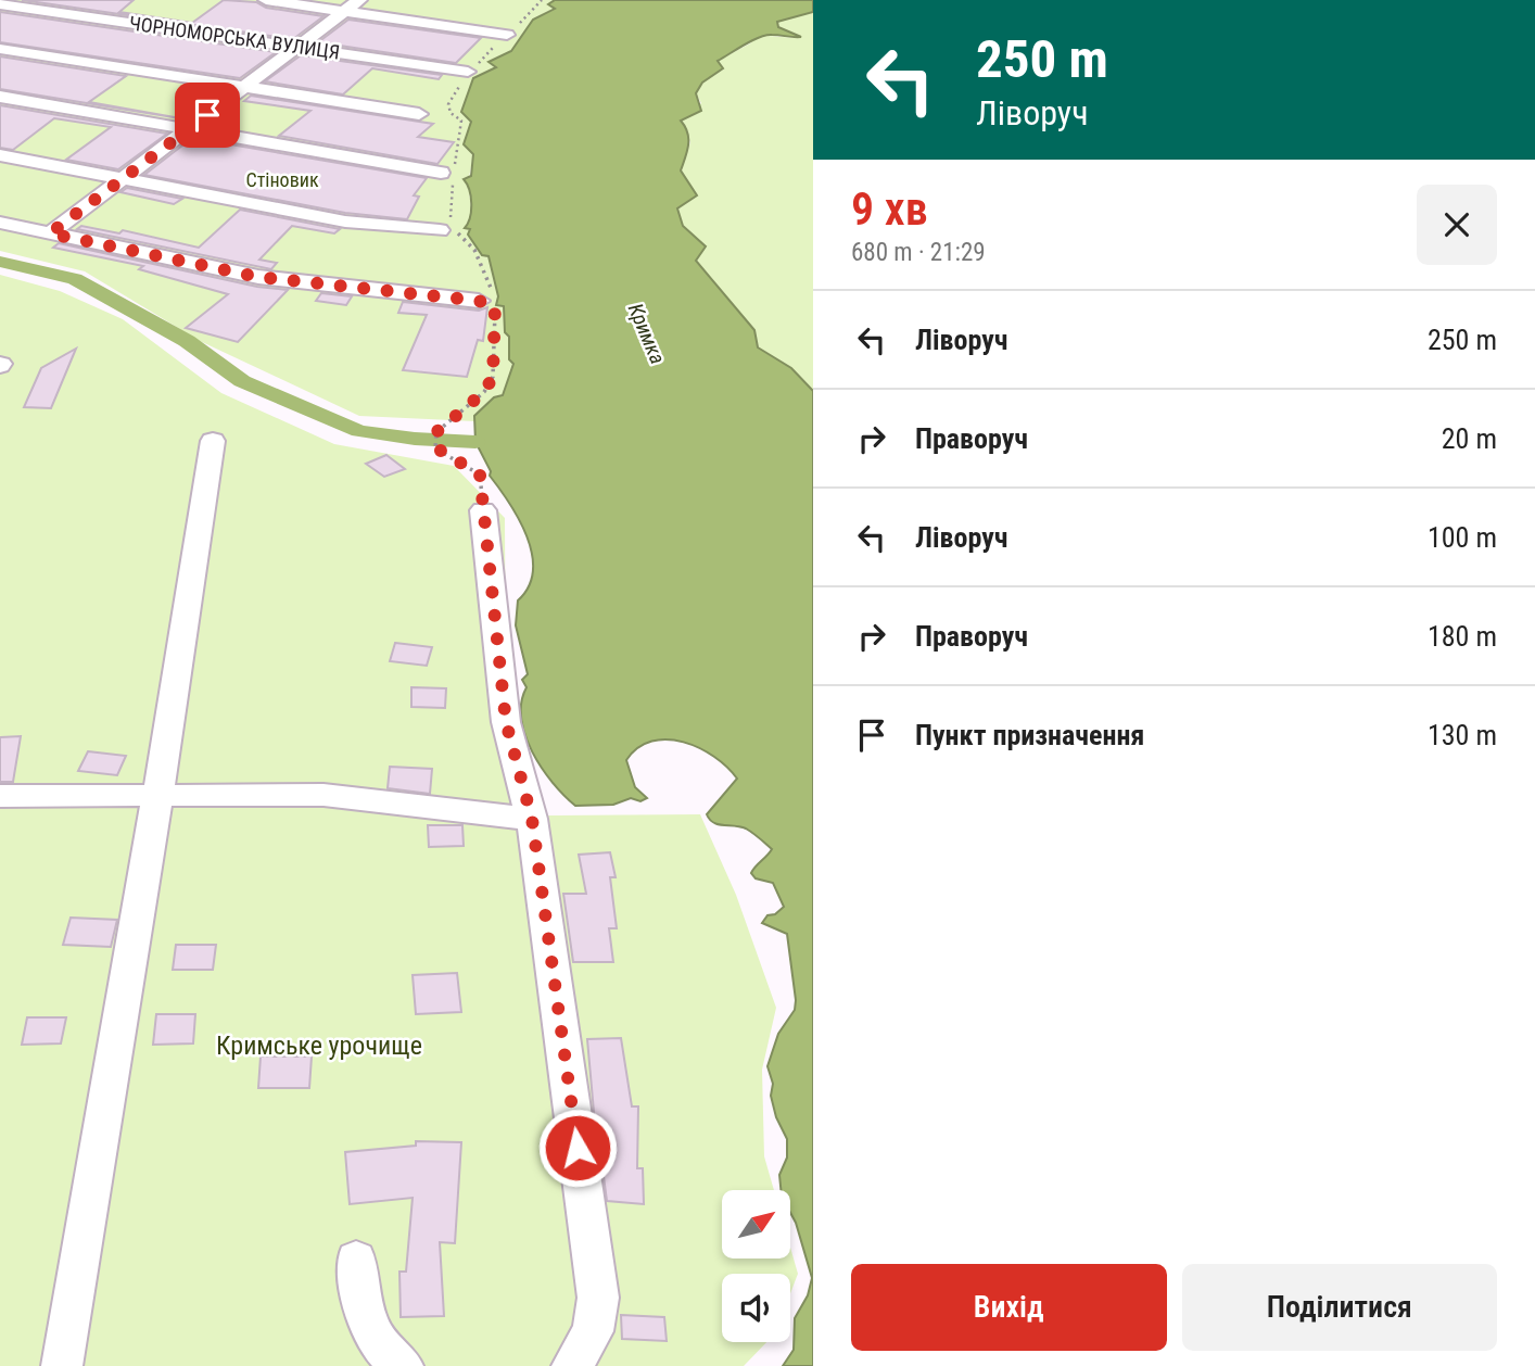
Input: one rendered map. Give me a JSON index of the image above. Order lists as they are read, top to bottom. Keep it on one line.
{"streets":{"lane":["ЧОРНОМОРСЬКА ВУЛИЦЯ"]},"water":["Кримка"],"parks":["Стіновик","Кримське урочище"],"north":"top right","page":{"turn":["250 m","Ліворуч"],"heading":["9 хв","680 m · 21:29"],"list":[{"name":"Ліворуч","value":"250 m"},{"name":"Праворуч","value":"20 m"},{"name":"Ліворуч","value":"100 m"},{"name":"Праворуч","value":"180 m"},{"name":"Пункт призначення","value":"130 m"}],"buttons":["Вихід","Поділитися"]}}
